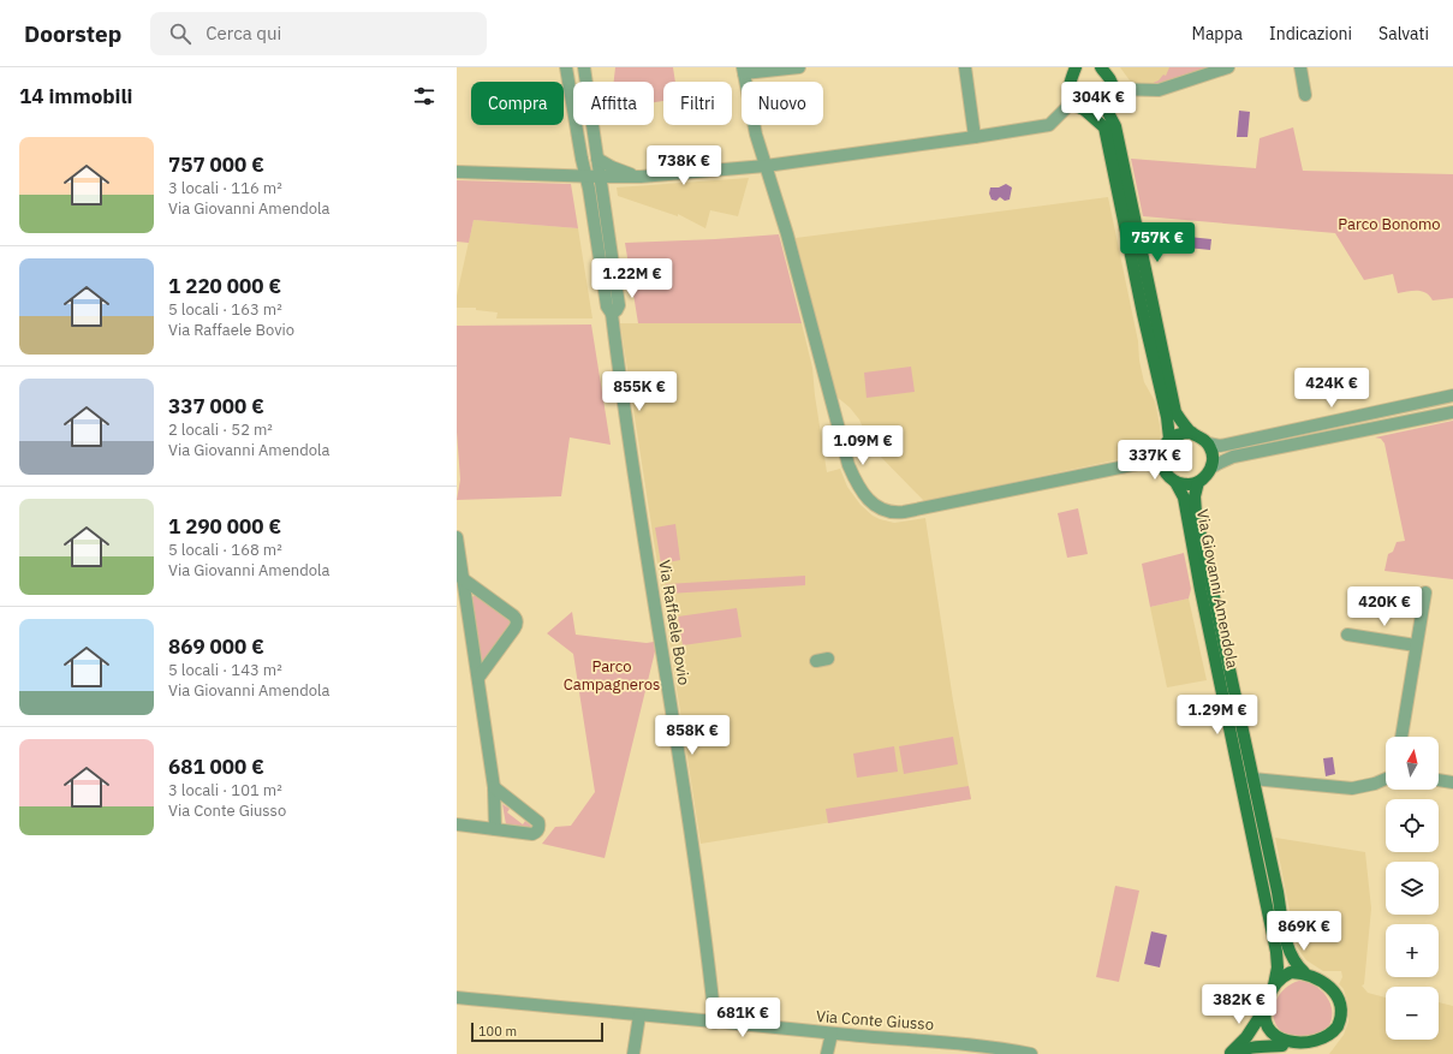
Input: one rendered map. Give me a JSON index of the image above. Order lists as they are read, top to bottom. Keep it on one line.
{"streets":{"main road":["Via Giovanni Amendola"],"street":["Via Raffaele Bovio","Via Conte Giusso"]},"crossings":[["Via Raffaele Bovio","Via Conte Giusso"]],"parks":["Parco Bonomo","Parco Campagneros"],"scale_bar":"100 m","north":"top","page":{"header":"Doorstep","search":"Cerca qui","nav":["Mappa","Indicazioni","Salvati"],"heading":"14 immobili","price":["304K €","738K €","757K €","1.22M €","424K €","855K €","1.09M €","337K €","420K €","1.29M €","858K €","869K €","382K €","681K €"],"chip":["Compra","Affitta","Filtri","Nuovo"],"list":[{"name":"757 000 €","note":"3 locali · 116 m² · Via Giovanni Amendola"},{"name":"1 220 000 €","note":"5 locali · 163 m² · Via Raffaele Bovio"},{"name":"337 000 €","note":"2 locali · 52 m² · Via Giovanni Amendola"},{"name":"1 290 000 €","note":"5 locali · 168 m² · Via Giovanni Amendola"},{"name":"869 000 €","note":"5 locali · 143 m² · Via Giovanni Amendola"},{"name":"681 000 €","note":"3 locali · 101 m² · Via Conte Giusso"}],"map_buttons":["+","−"],"scale":"100 m"}}
